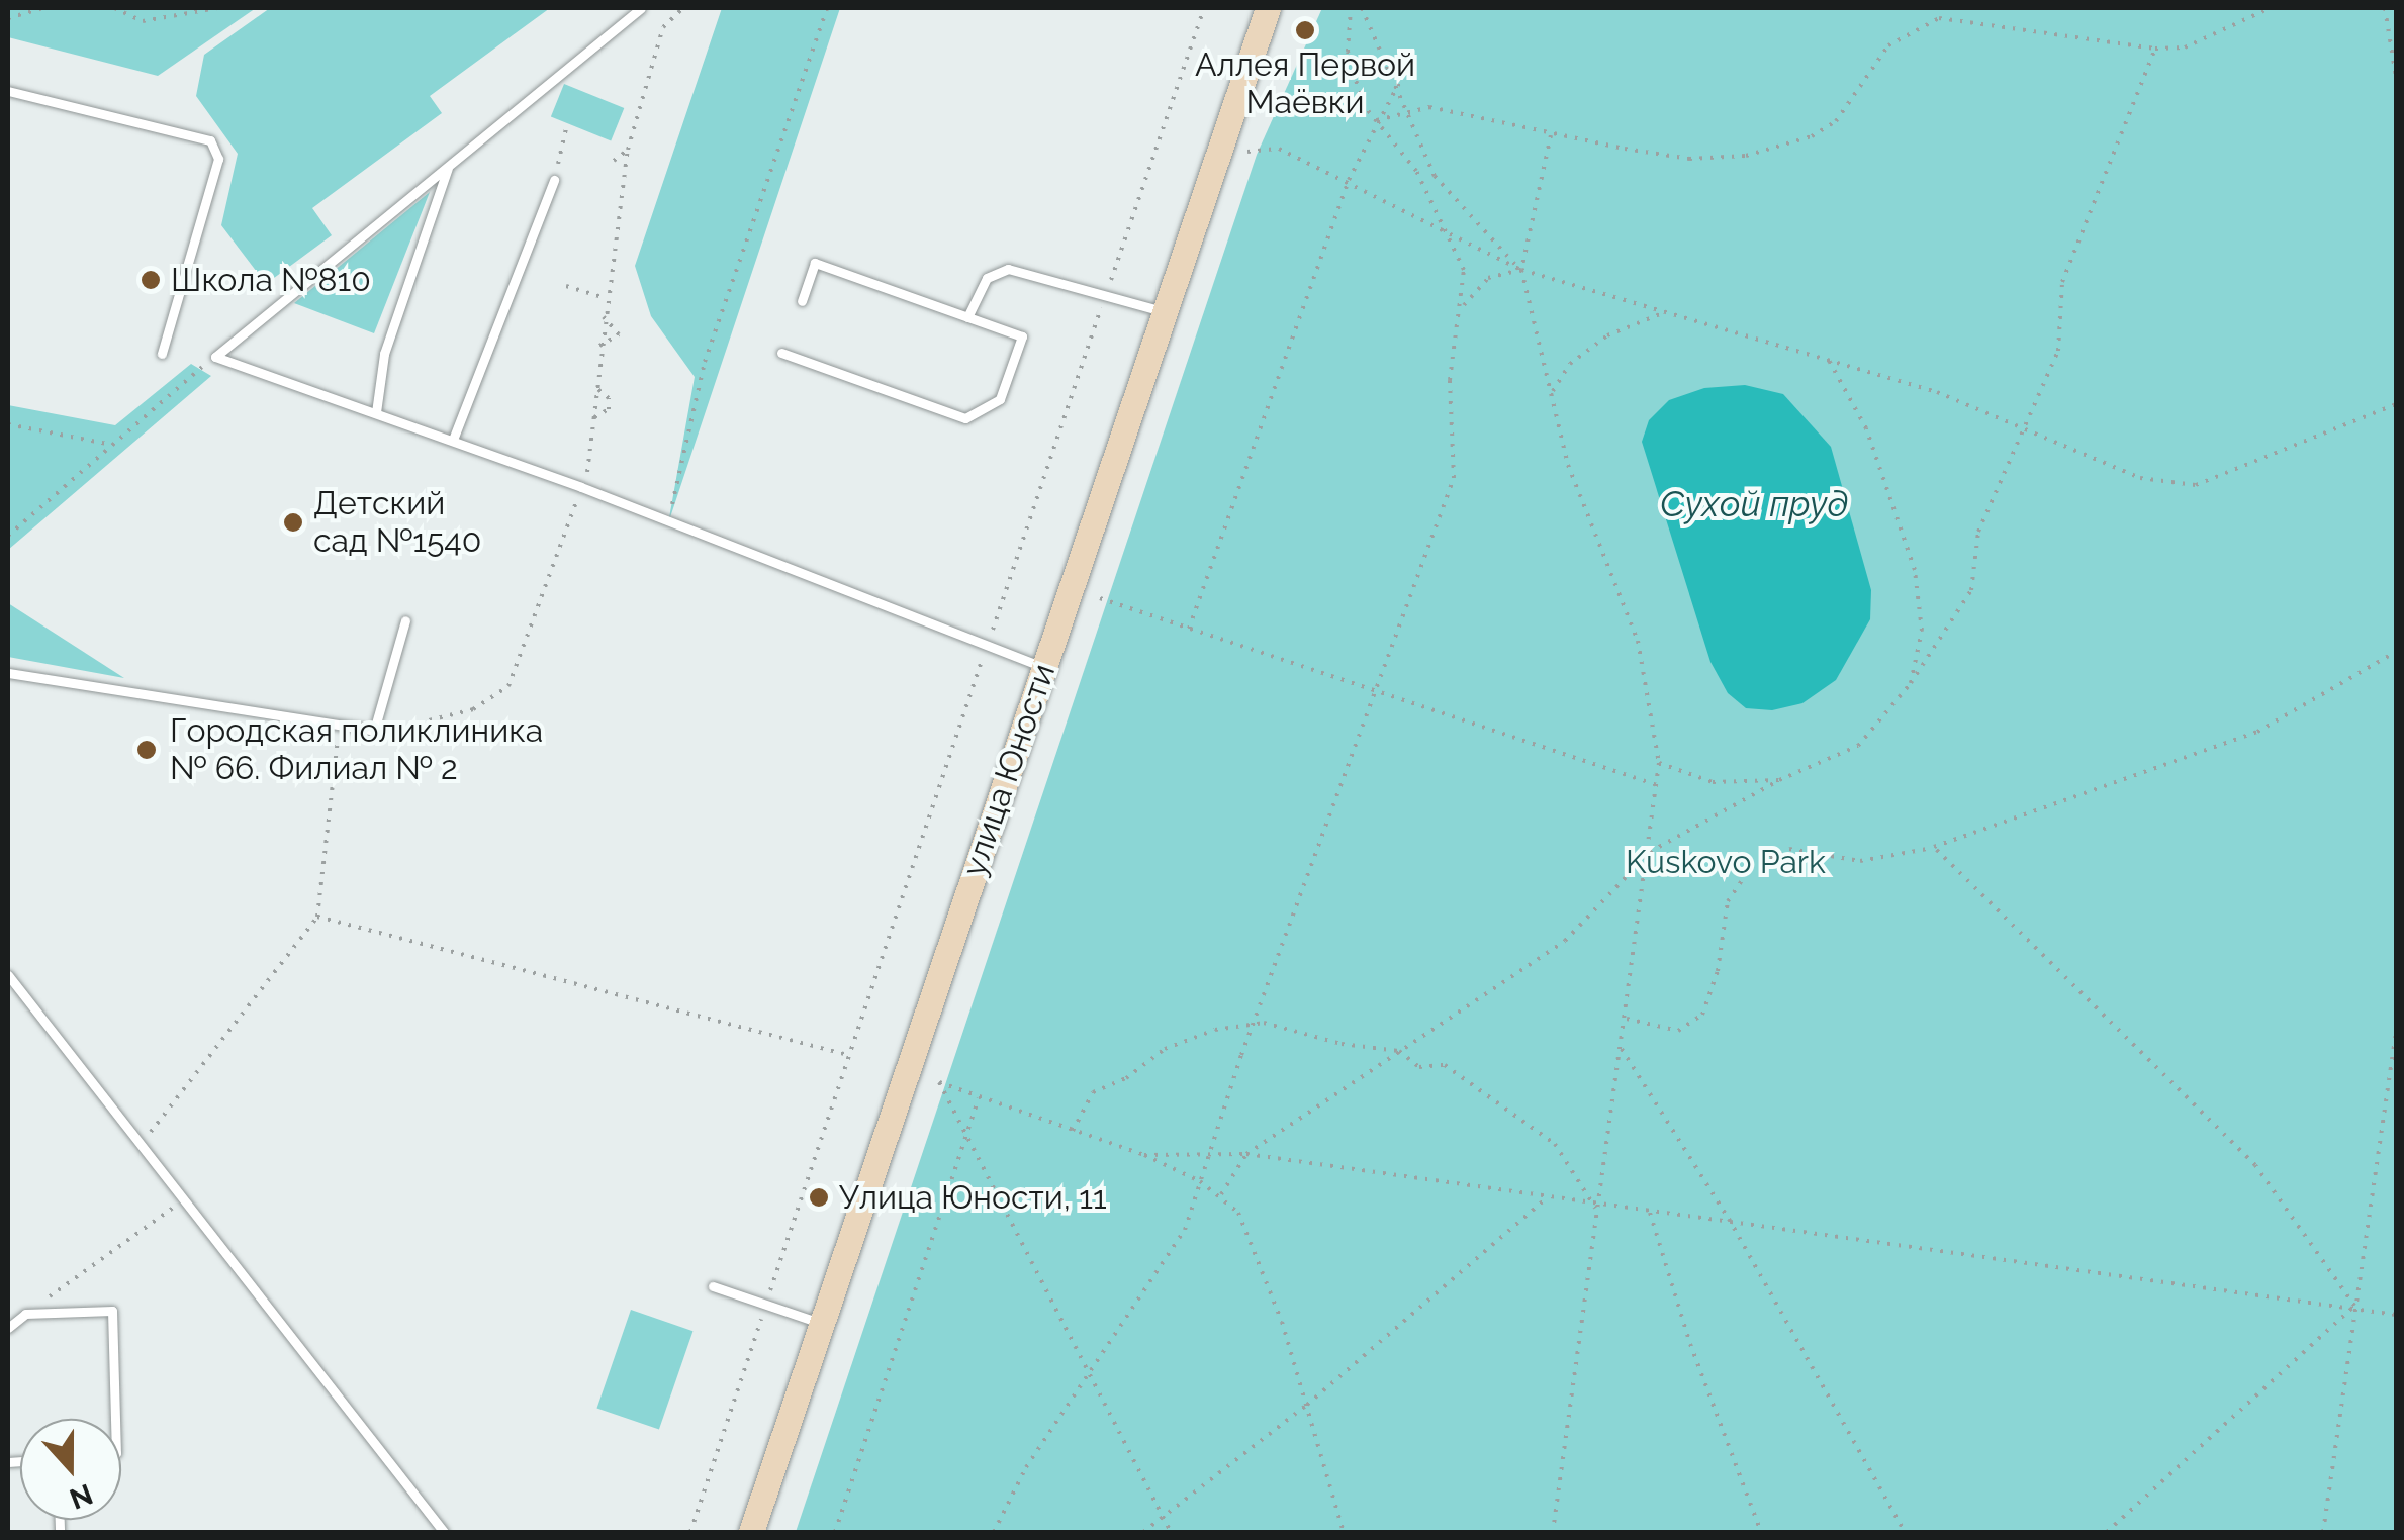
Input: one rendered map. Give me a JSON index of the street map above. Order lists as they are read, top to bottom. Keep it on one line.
{"streets":{"main road":["улица Юности"]},"water":["Сухой пруд"],"parks":["Kuskovo Park"],"places":["Аллея Первой Маёвки","Школа №810","Детский сад №1540","Городская поликлиника № 66. Филиал № 2","Улица Юности, 11"],"north":"bottom"}
